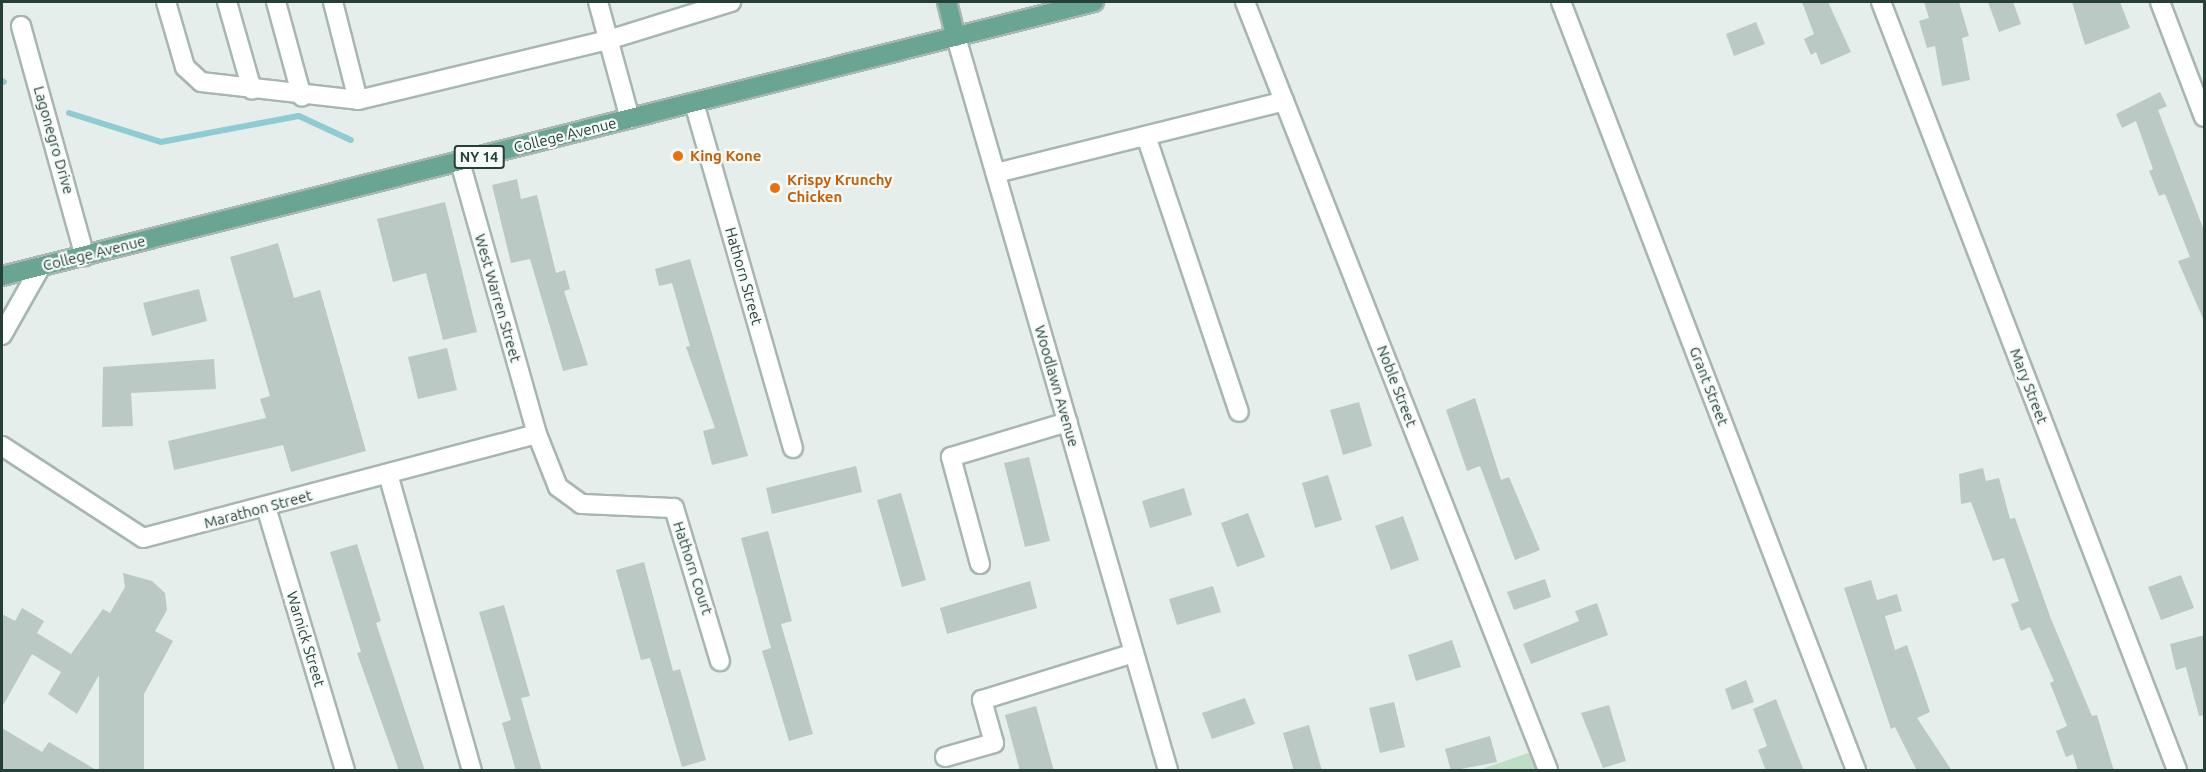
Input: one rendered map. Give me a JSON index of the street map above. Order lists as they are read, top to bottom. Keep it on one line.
{"streets":{"main road":["College Avenue","NY 14","Woodlawn Avenue"],"street":["Lagonegro Drive","Hathorn Street","West Warren Street","Noble Street","Grant Street","Mary Street","Marathon Street","Hathorn Court","Warnick Street"]},"crossings":[["College Avenue","Lagonegro Drive"],["College Avenue","Hathorn Street"],["College Avenue","West Warren Street"],["College Avenue","Woodlawn Avenue"],["West Warren Street","Marathon Street"],["West Warren Street","Hathorn Court"],["Marathon Street","Hathorn Court"],["Marathon Street","Warnick Street"]],"places":["King Kone","Krispy Krunchy Chicken"]}
